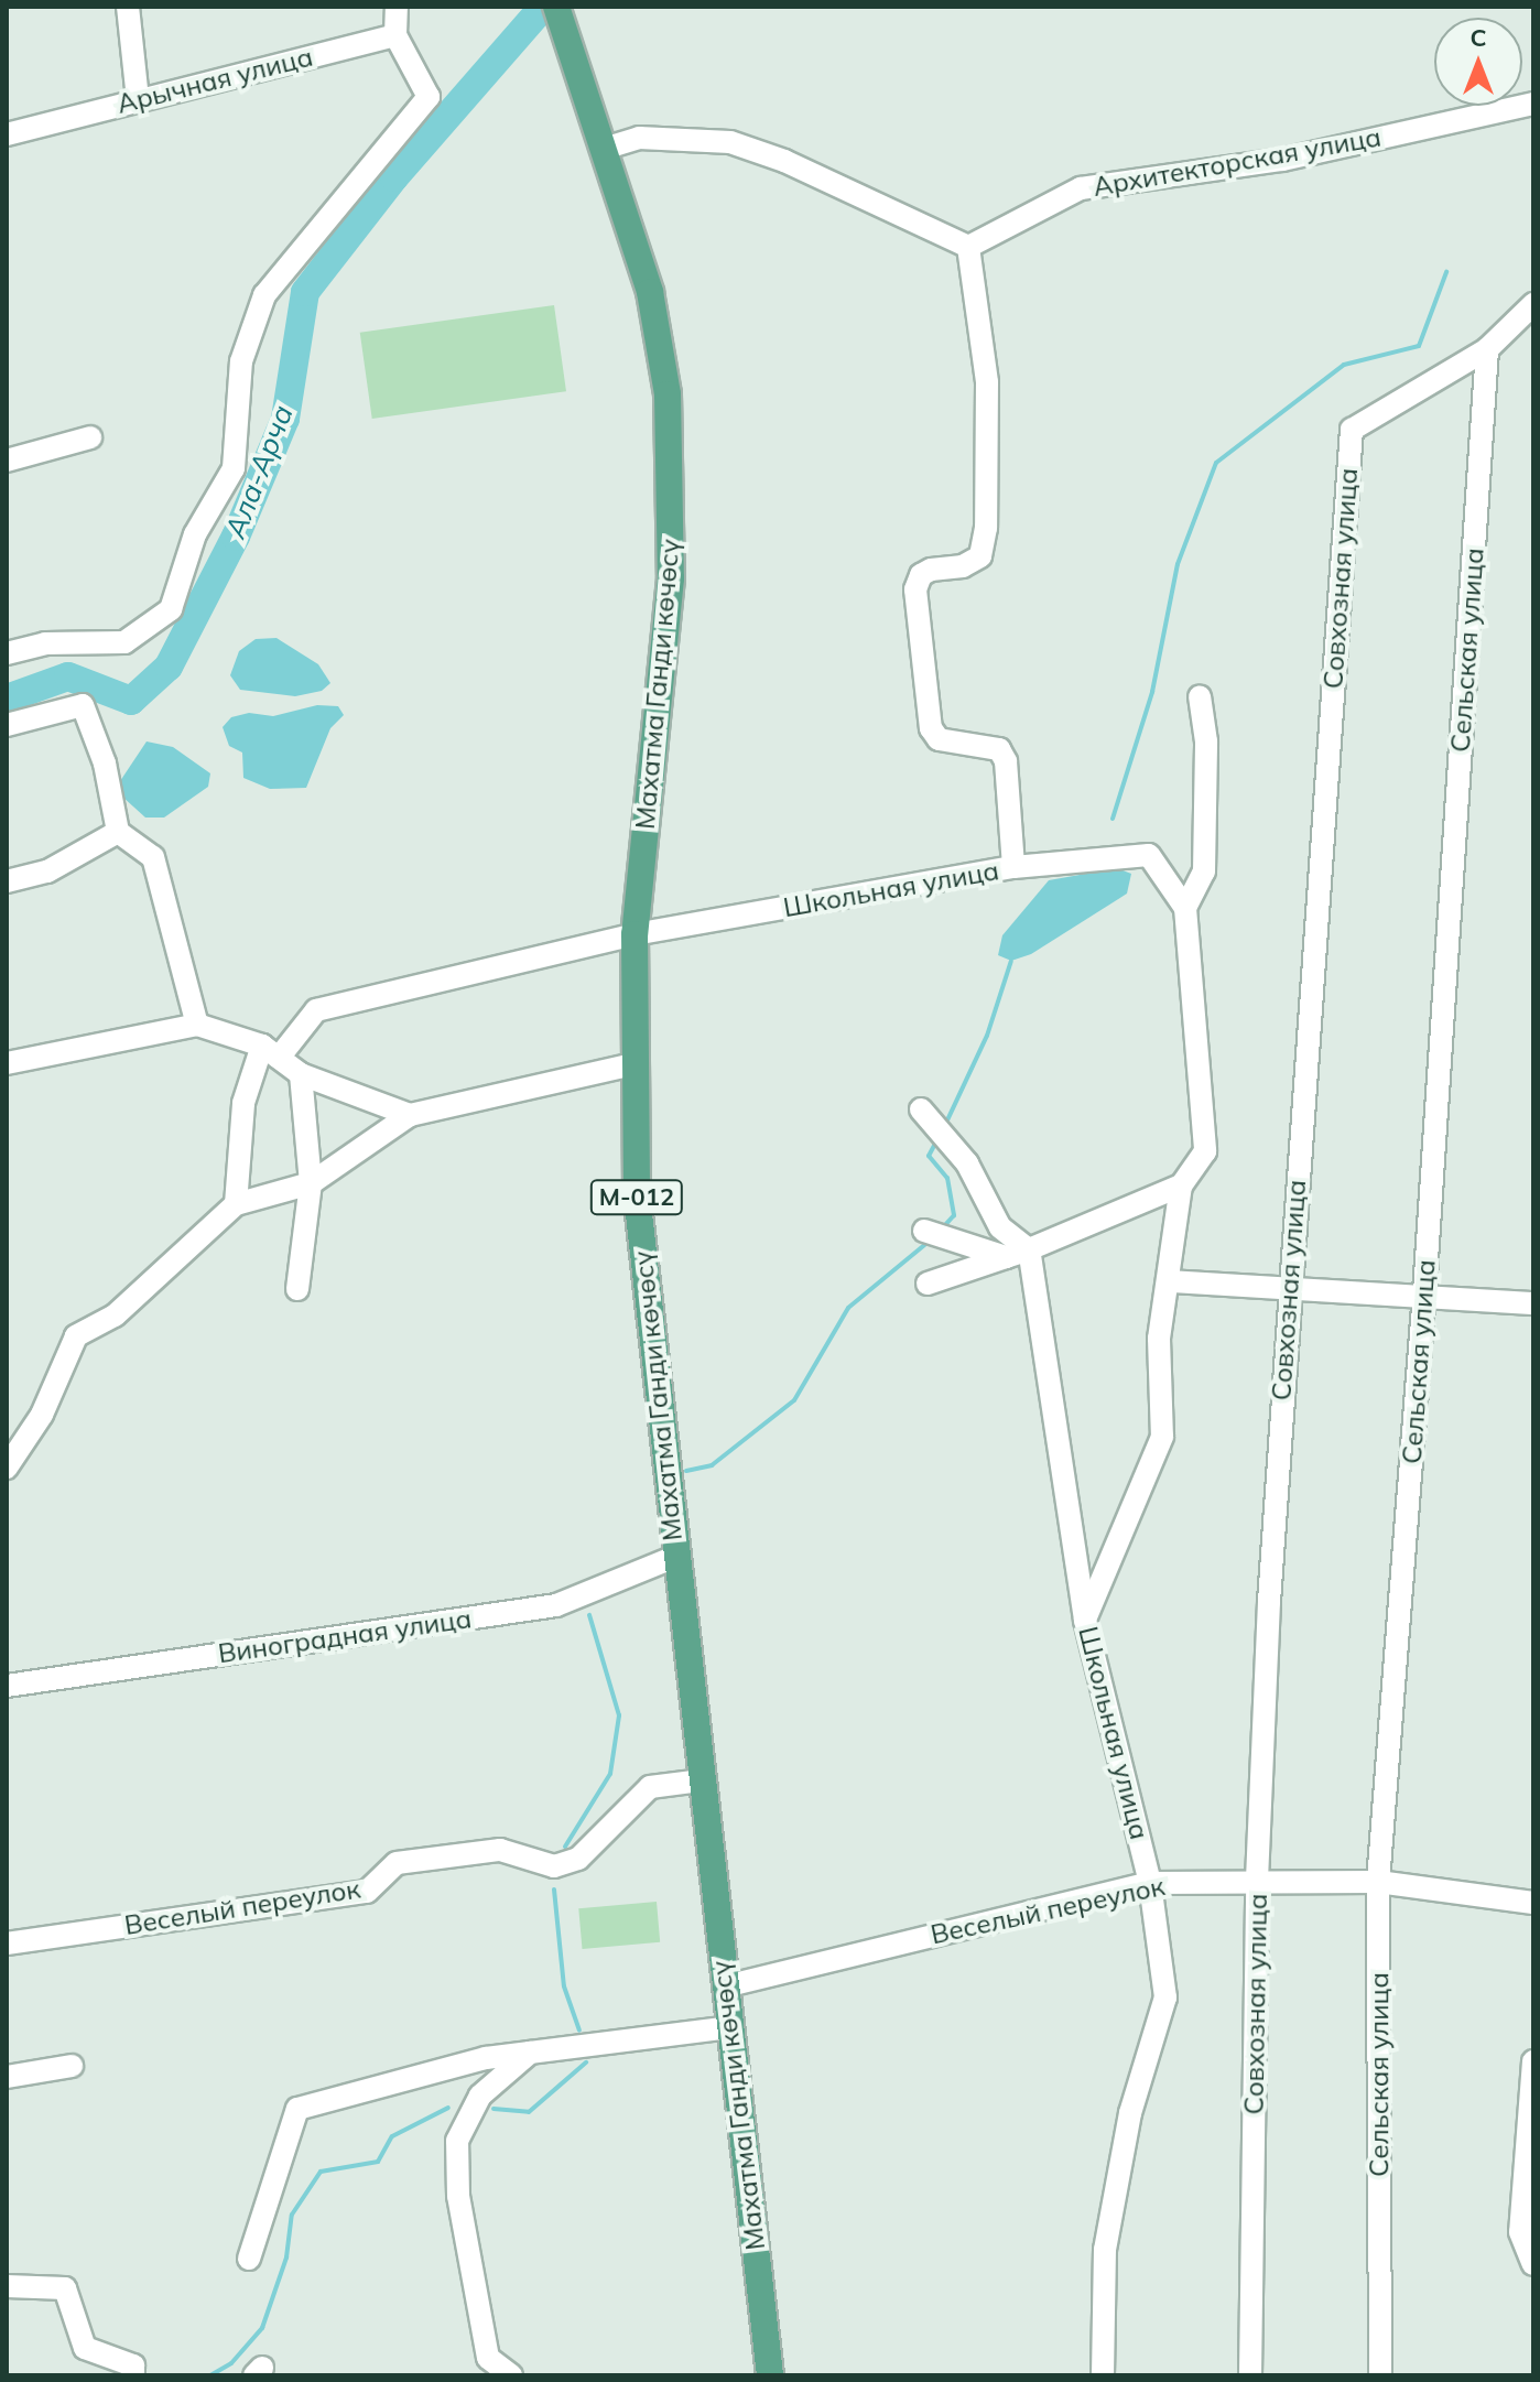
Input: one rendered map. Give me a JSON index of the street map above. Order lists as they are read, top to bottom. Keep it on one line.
{"streets":{"main road":["Махатма Ганди көчөсү","М-012"],"street":["Арычная улица","Архитекторская улица","Совхозная улица","Сельская улица","Школьная улица","Виноградная улица","Веселый переулок"]},"crossings":[["Совхозная улица","Сельская улица"],["Совхозная улица","Веселый переулок"],["Сельская улица","Веселый переулок"],["Махатма Ганди көчөсү","Школьная улица"],["Махатма Ганди көчөсү","Виноградная улица"],["Махатма Ганди көчөсү","Веселый переулок"],["Школьная улица","Веселый переулок"]],"water":["Ала-Арча"],"north":"top"}
